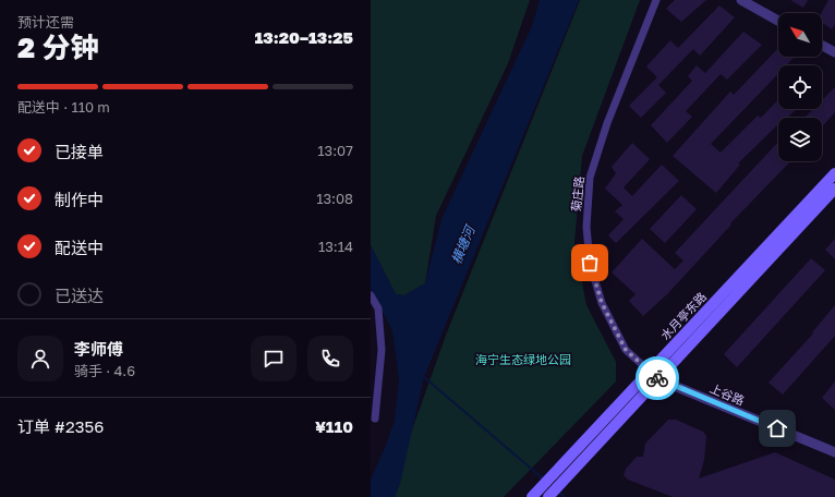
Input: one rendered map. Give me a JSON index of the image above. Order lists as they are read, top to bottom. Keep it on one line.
{"streets":{"main road":["水月亭东路"],"street":["菊庄路","上谷路"]},"crossings":[["菊庄路","水月亭东路"],["菊庄路","上谷路"],["水月亭东路","上谷路"]],"water":["横塘河"],"parks":["海宁生态绿地公园"],"north":"top left","page":{"heading":["2 分钟","预计还需","13:20–13:25"],"panel":["李师傅","骑手 · 4.6","订单 #2356","¥110"],"bar":"配送中 · 110 m","list":[["已接单","13:07"],["制作中","13:08"],["配送中","13:14"],"已送达"]}}
